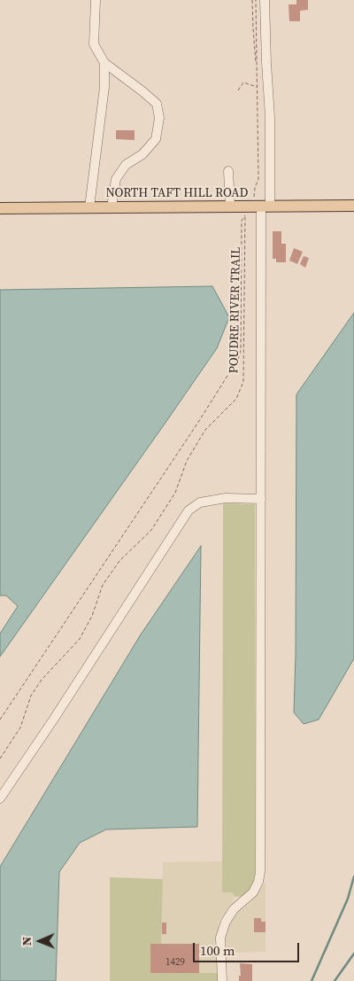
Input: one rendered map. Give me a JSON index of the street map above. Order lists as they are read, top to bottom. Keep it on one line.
{"streets":{"main road":["NORTH TAFT HILL ROAD"],"path":["POUDRE RIVER TRAIL"]},"crossings":[["NORTH TAFT HILL ROAD","POUDRE RIVER TRAIL"]],"house_numbers":["1429"],"scale_bar":"100 m","north":"left"}
